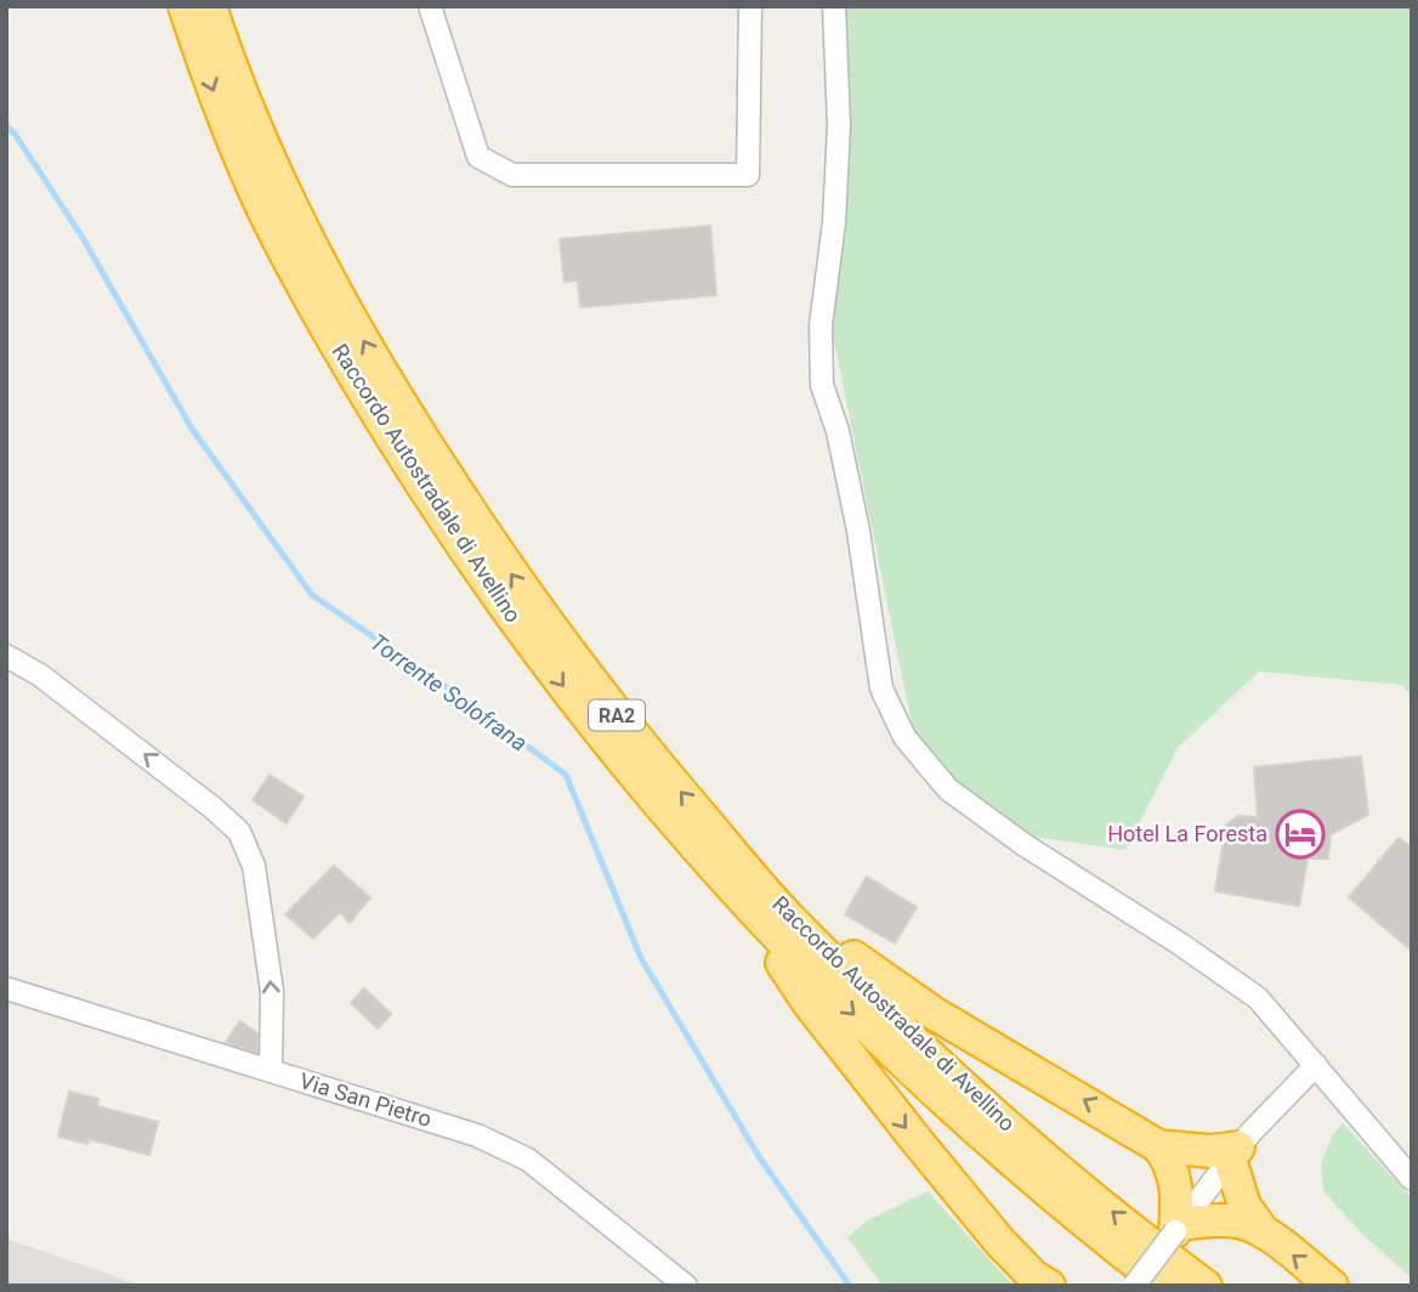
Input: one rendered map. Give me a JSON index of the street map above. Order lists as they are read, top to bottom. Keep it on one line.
{"streets":{"highway":["Raccordo Autostradale di Avellino","RA2"],"street":["Via San Pietro"]},"water":["Torrente Solofrana"],"places":{"hotel":["Hotel La Foresta"]}}
